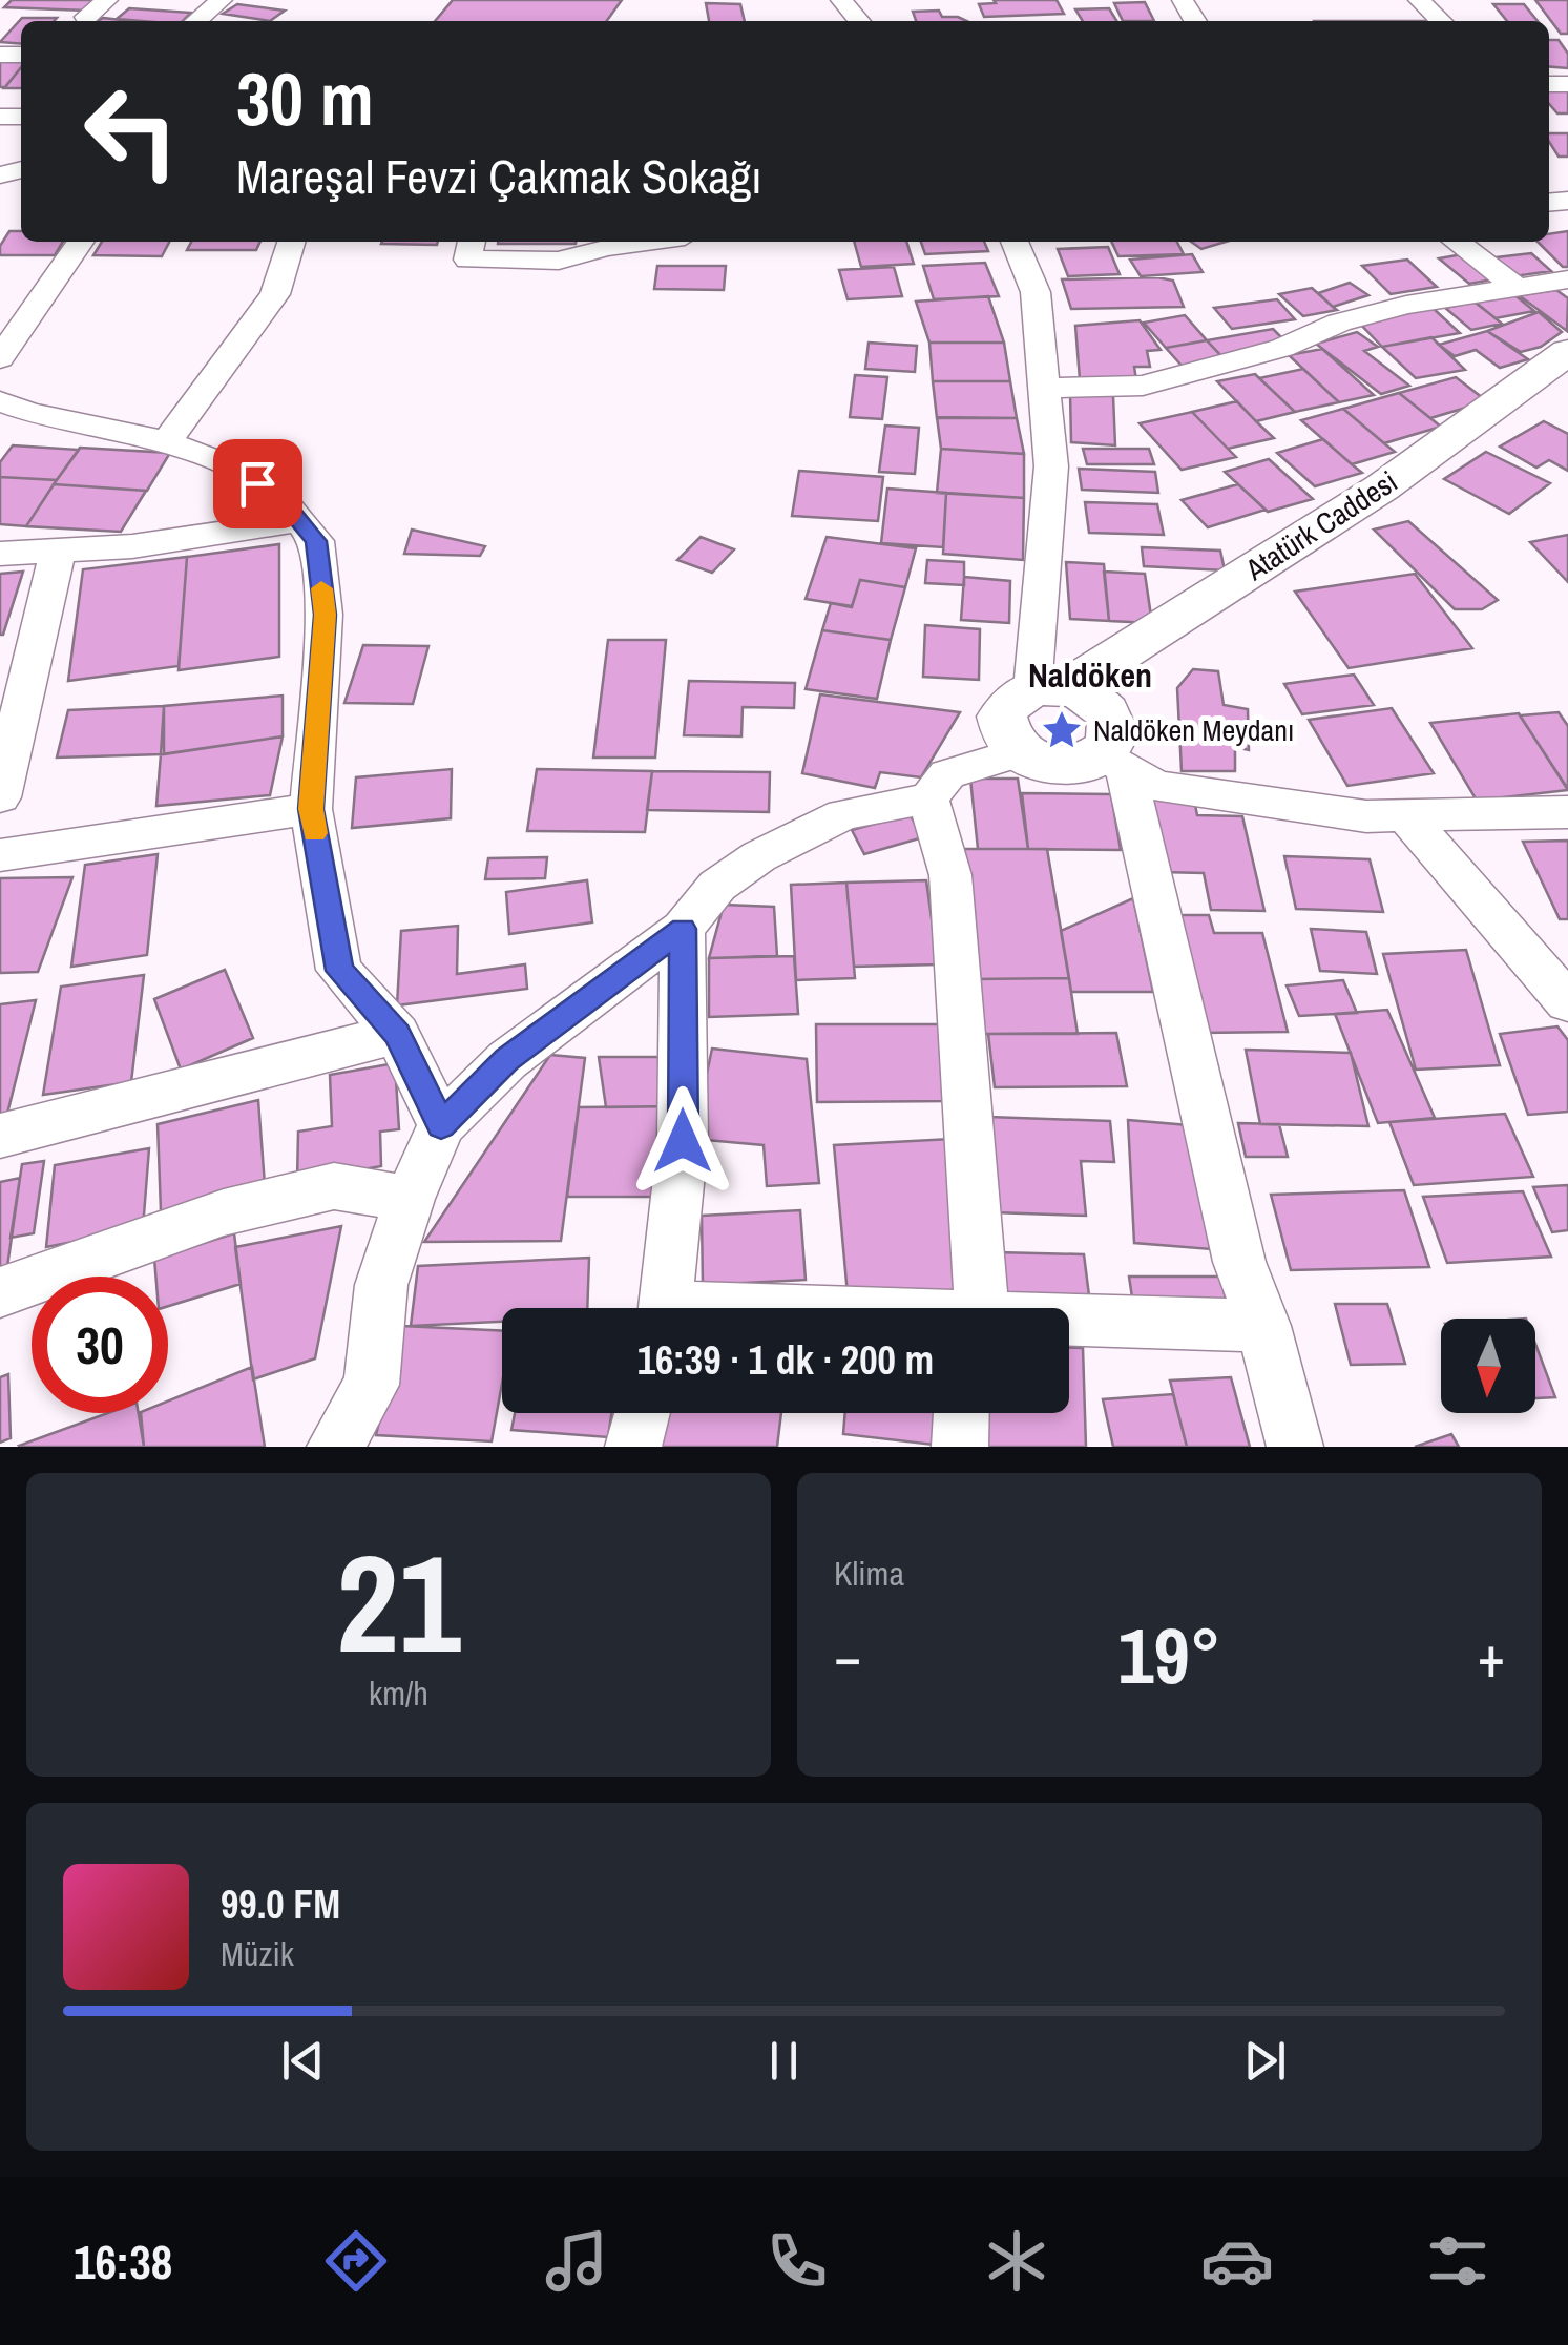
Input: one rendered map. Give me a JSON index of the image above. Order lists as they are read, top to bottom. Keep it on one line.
{"streets":{"street":["Atatürk Caddesi"]},"districts":["Naldöken"],"places":{"place":["Naldöken Meydanı"]},"north":"bottom","page":{"turn":["30 m","Mareşal Fevzi Çakmak Sokağı"],"limit":"30","trip":"16:39 · 1 dk · 200 m","tile":[["21","km/h"],"Klima"],"heat":["−","19°","+"],"song":["99.0 FM","Müzik"],"tabs":"16:38"}}
